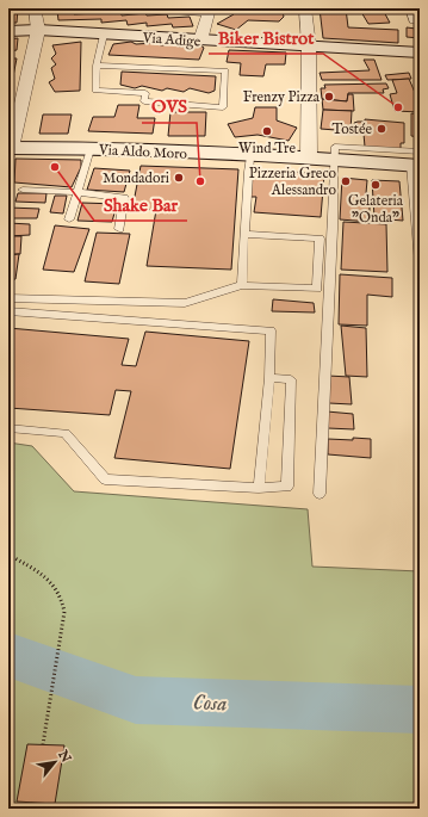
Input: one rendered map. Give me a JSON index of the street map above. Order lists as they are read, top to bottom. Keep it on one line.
{"streets":{"main road":["Via Adige","Via Aldo Moro"]},"water":["Cosa"],"places":["Frenzy Pizza","Biker Bistrot","Tostée","Wind Tre","Shake Bar","Mondadori","OVS","Pizzeria Greco Alessandro","Gelateria \"Onda\""],"north":"top right"}
